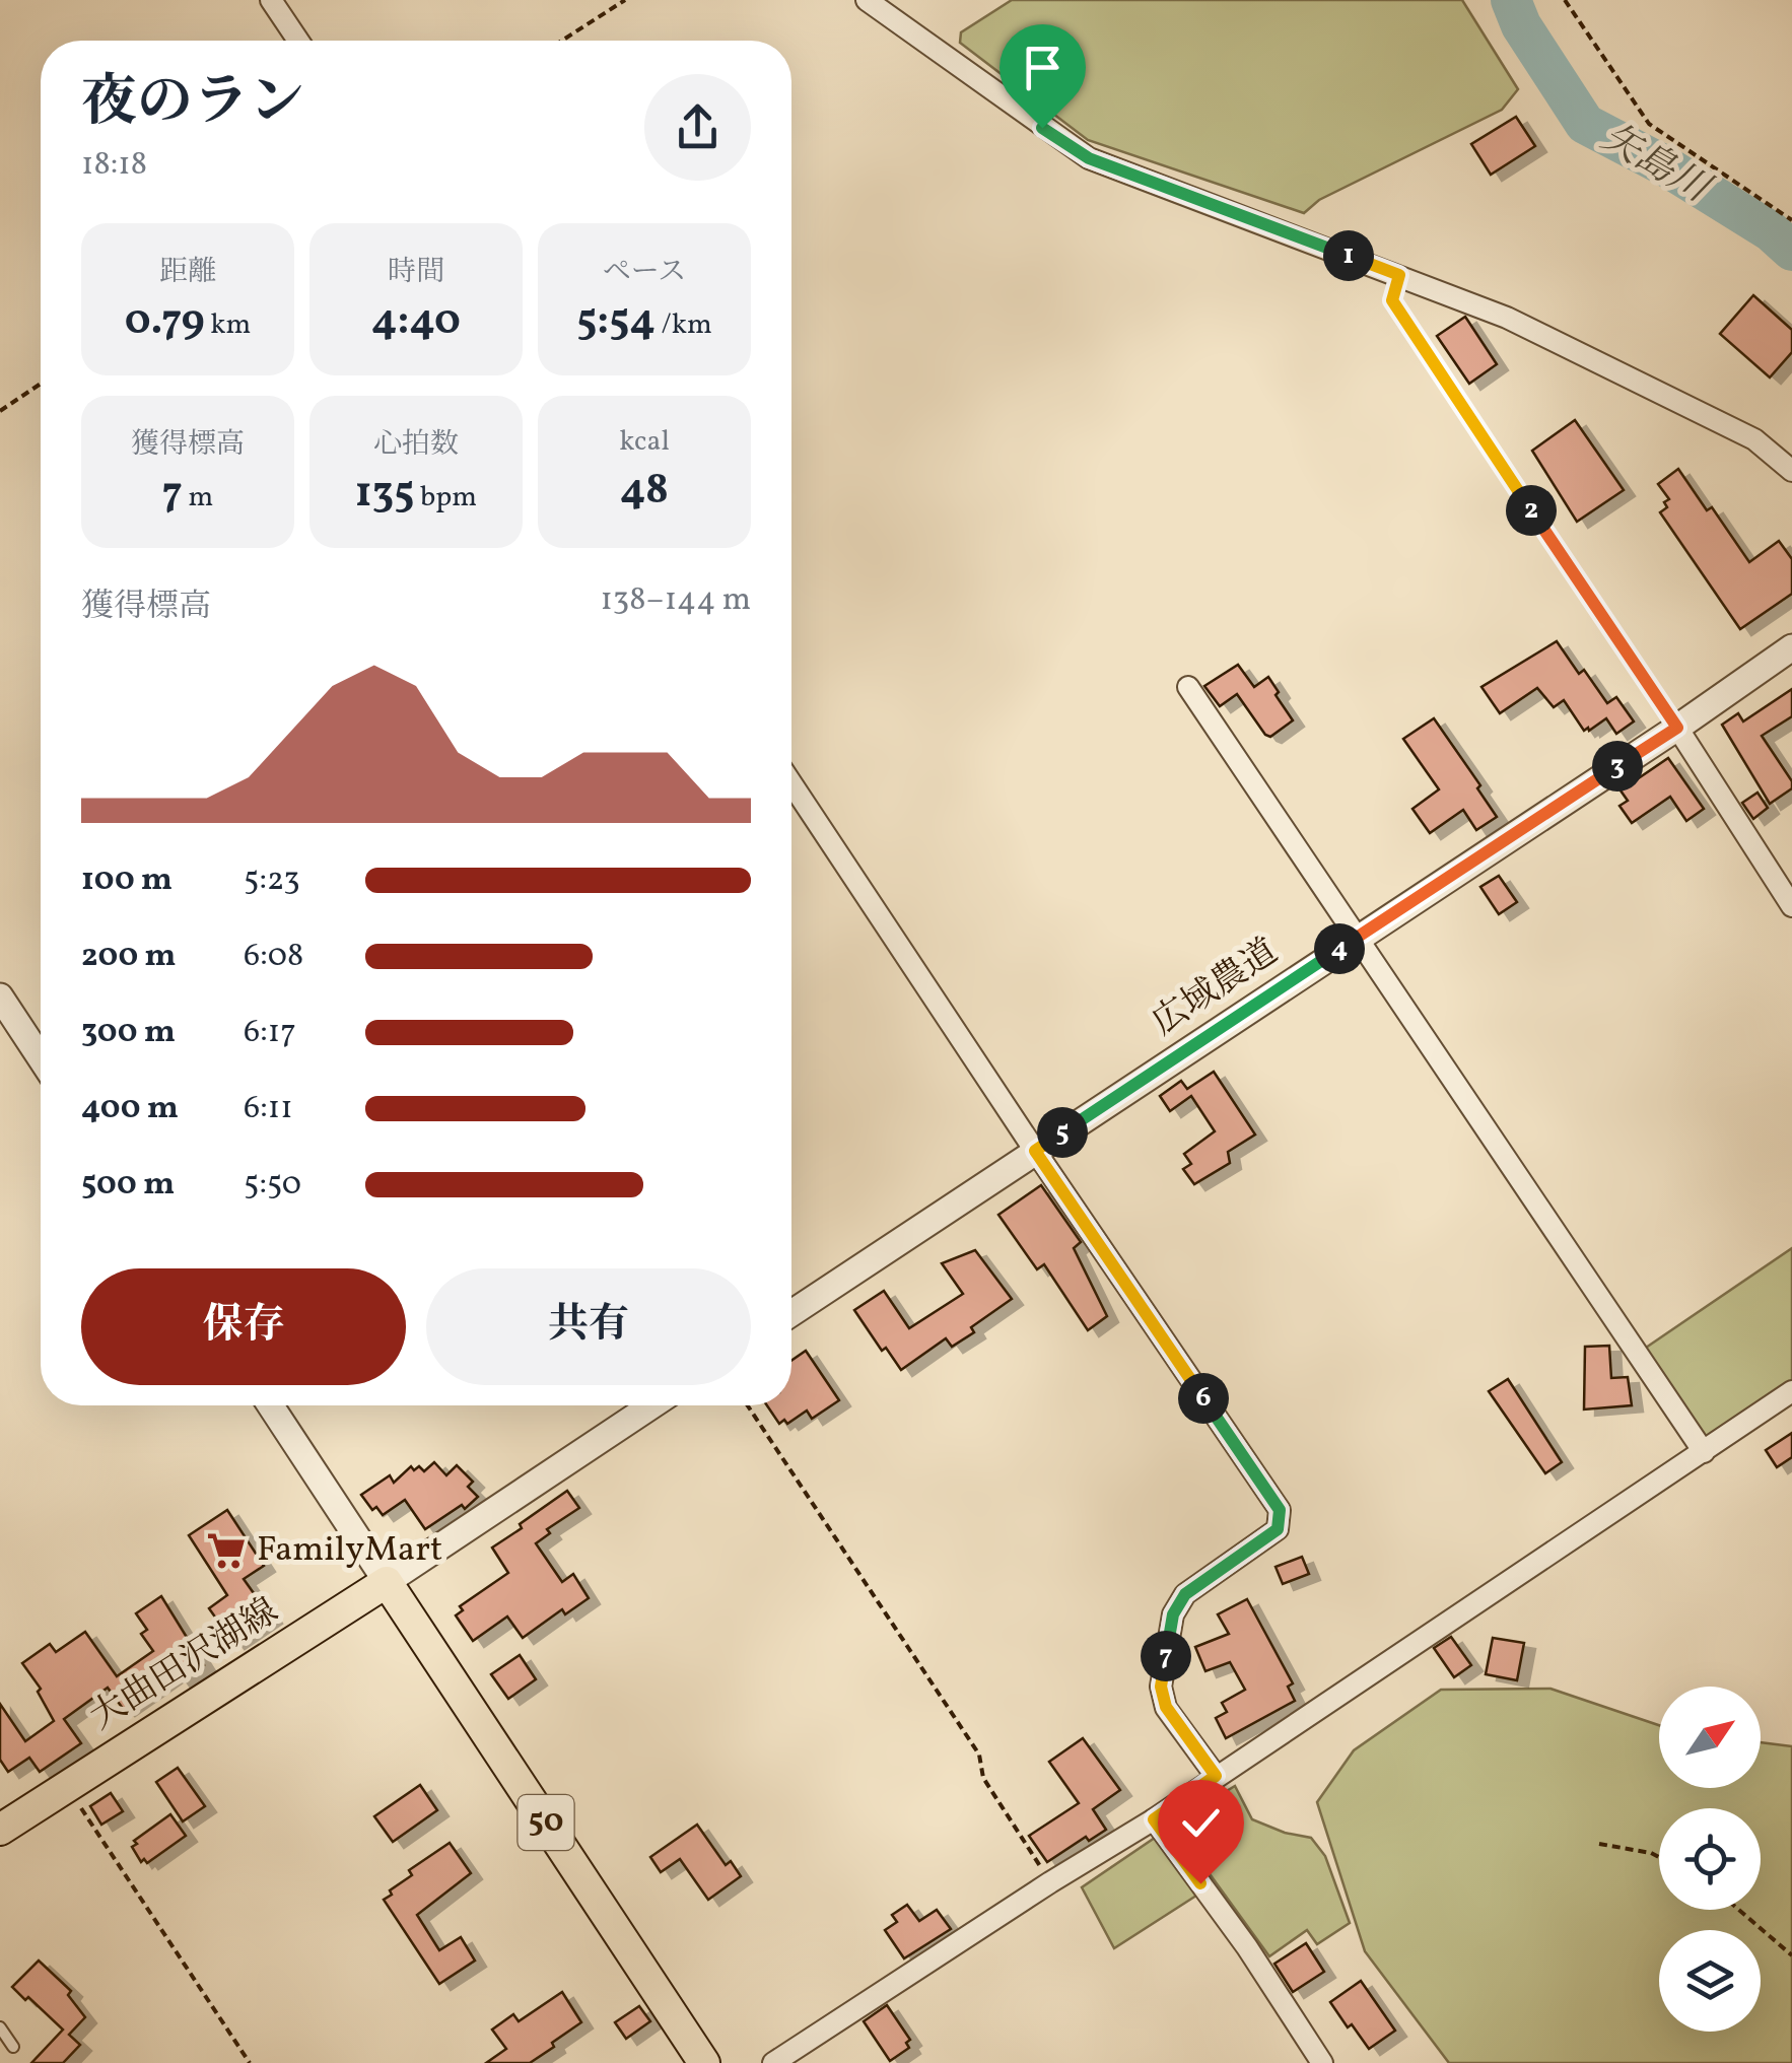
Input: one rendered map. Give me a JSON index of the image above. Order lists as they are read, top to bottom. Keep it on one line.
{"streets":{"main road":["大曲田沢湖線","50"],"street":["広域農道"]},"crossings":[["大曲田沢湖線","50"]],"water":["矢島川"],"places":{"supermarket":["FamilyMart"]},"north":"top right","page":{"heading":["夜のラン","18:18"],"stats":[["距離","0.79 km"],["時間","4:40"],["ペース","5:54 /km"],["獲得標高","7 m"],["心拍数","135 bpm"],["kcal","48"]],"pins":["1","2","3","4","5","6","7"],"chart":["獲得標高","138–144 m"],"list":[{"name":"100 m","note":"5:23"},{"name":"200 m","note":"6:08"},{"name":"300 m","note":"6:17"},{"name":"400 m","note":"6:11"},{"name":"500 m","note":"5:50"}],"buttons":["保存","共有"]}}
